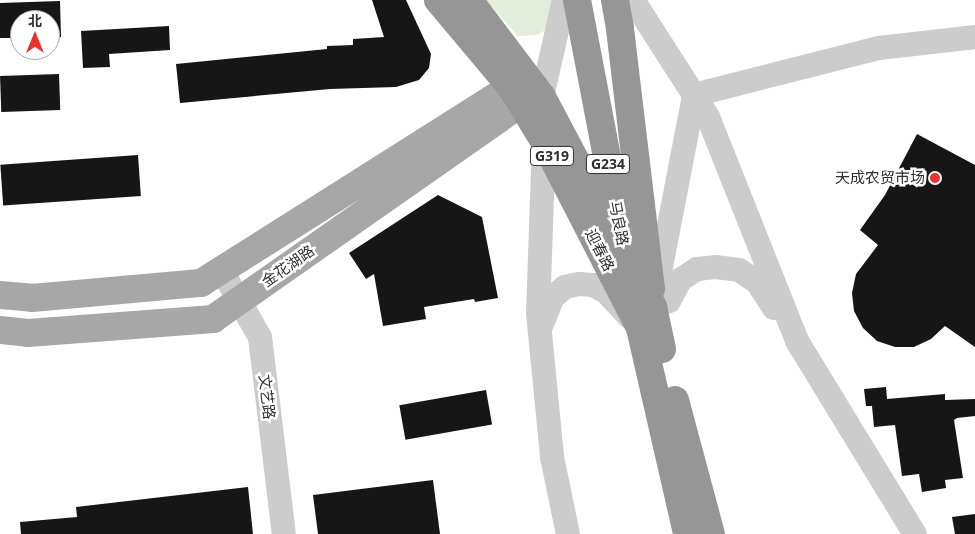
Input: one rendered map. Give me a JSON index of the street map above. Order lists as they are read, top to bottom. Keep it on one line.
{"streets":{"highway":["G319","G234","马良路","迎春路"],"main road":["金花湖路"],"street":["文艺路"]},"crossings":[["马良路","迎春路"],["迎春路","金花湖路"],["金花湖路","文艺路"]],"places":["天成农贸市场"],"north":"top"}
